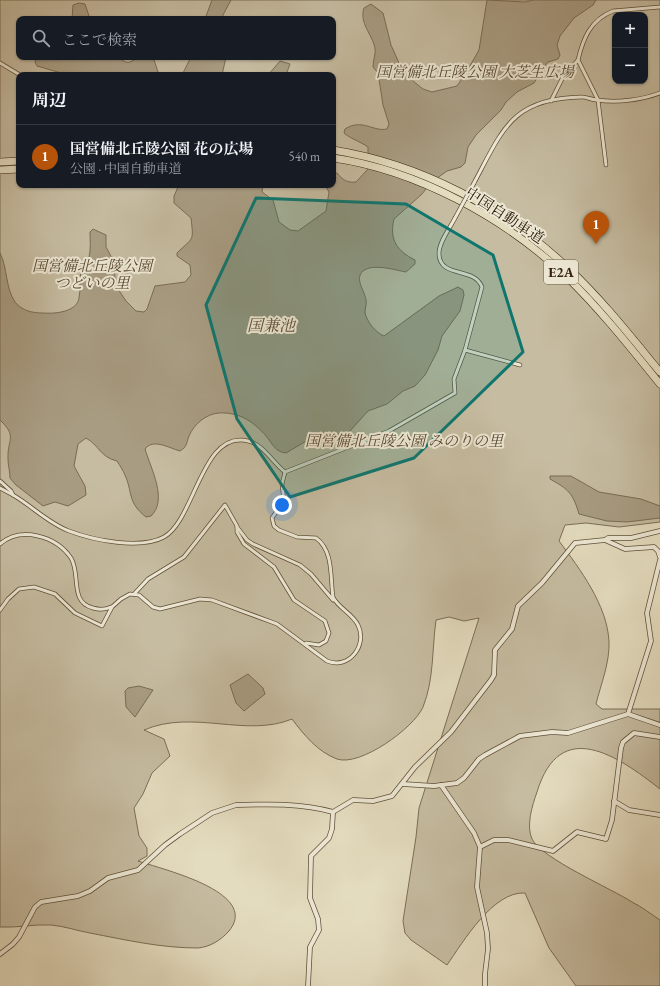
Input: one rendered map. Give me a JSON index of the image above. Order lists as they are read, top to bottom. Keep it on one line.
{"streets":{"highway":["中国自動車道","E2A"]},"water":["国兼池"],"parks":["国営備北丘陵公園 大芝生広場","国営備北丘陵公園 つどいの里","国営備北丘陵公園 みのりの里"],"page":{"map_buttons":["+","−"],"search":"ここで検索","heading":"周辺","list":[{"mark":"1","name":"国営備北丘陵公園 花の広場","note":"公園 · 中国自動車道","value":"540 m"}],"pins":"1"}}
